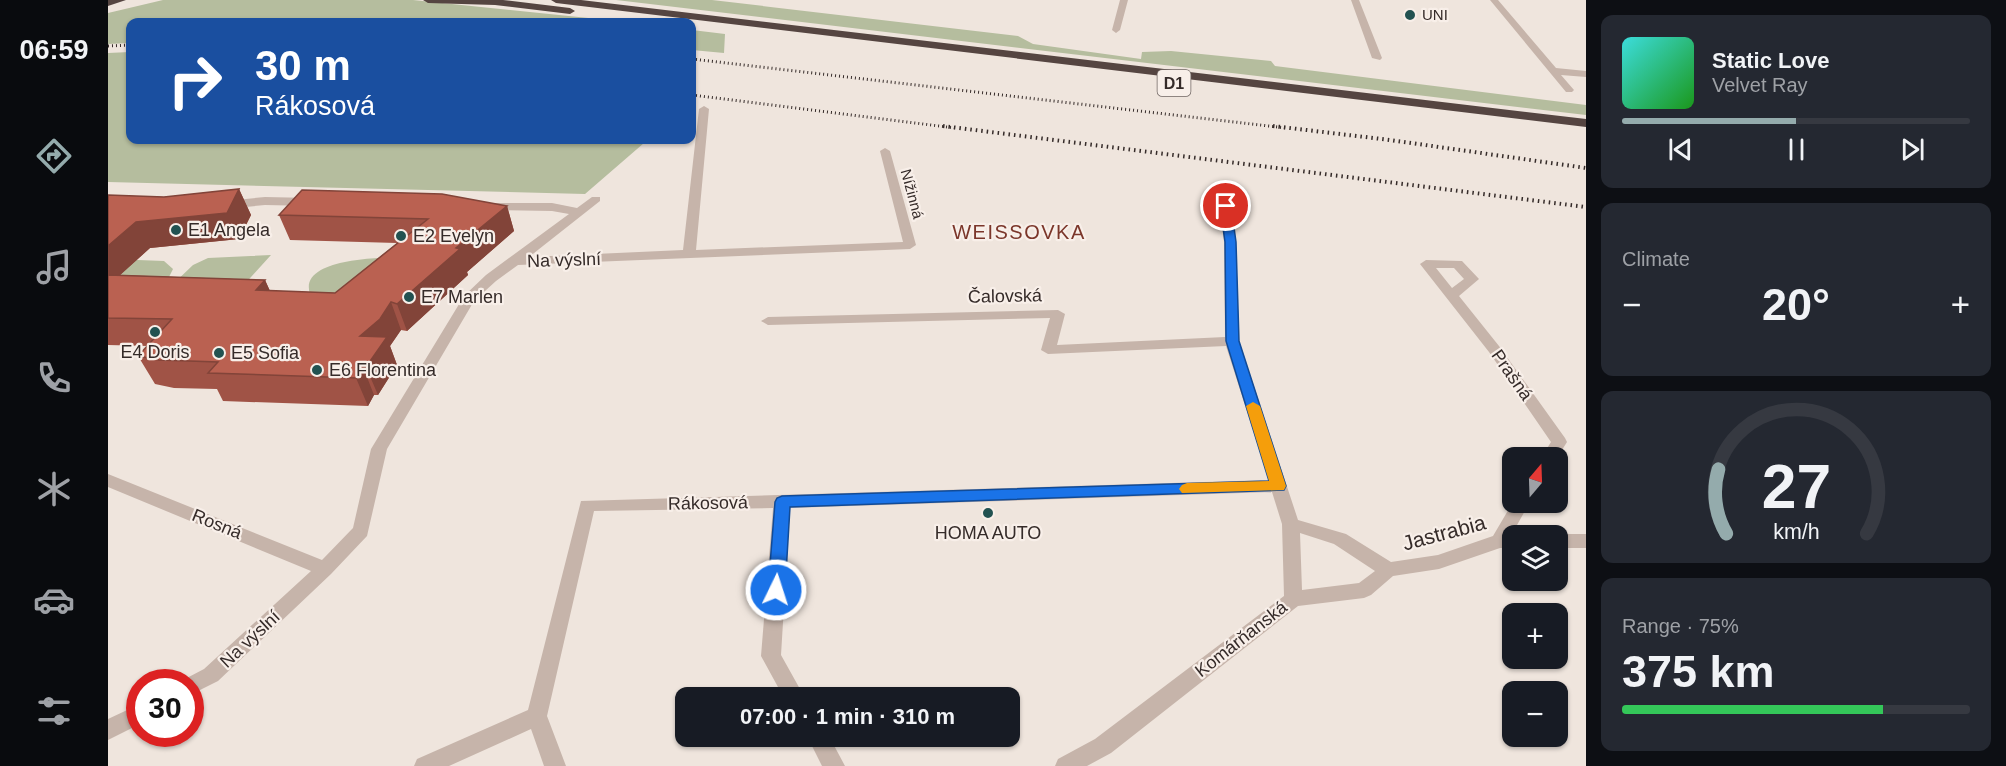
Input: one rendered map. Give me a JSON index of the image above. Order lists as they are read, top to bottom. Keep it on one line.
{"streets":{"highway":["D1"],"street":["Nížinná","Na výslní","Čalovská","Prašná","Rákosová","Rosná","Jastrabia","Komárňanská"]},"crossings":[["Nížinná","Na výslní"],["Na výslní","Rosná"],["Čalovská","Komárňanská"],["Rákosová","Komárňanská"],["Jastrabia","Komárňanská"]],"districts":["WEISSOVKA"],"places":["UNI","E1 Angela","E2 Evelyn","E7 Marlen","E4 Doris","E5 Sofia","E6 Florentina","HOMA AUTO"],"north":"top","page":{"tabs":"06:59","turn":["30 m","Rákosová"],"song":["Static Love","Velvet Ray"],"tile":["Climate",["Range · 75%","375 km"]],"heat":["−","20°","+"],"map_buttons":["+","−"],"limit":"30","trip":"07:00 · 1 min · 310 m","gauge":["27","km/h"]}}
